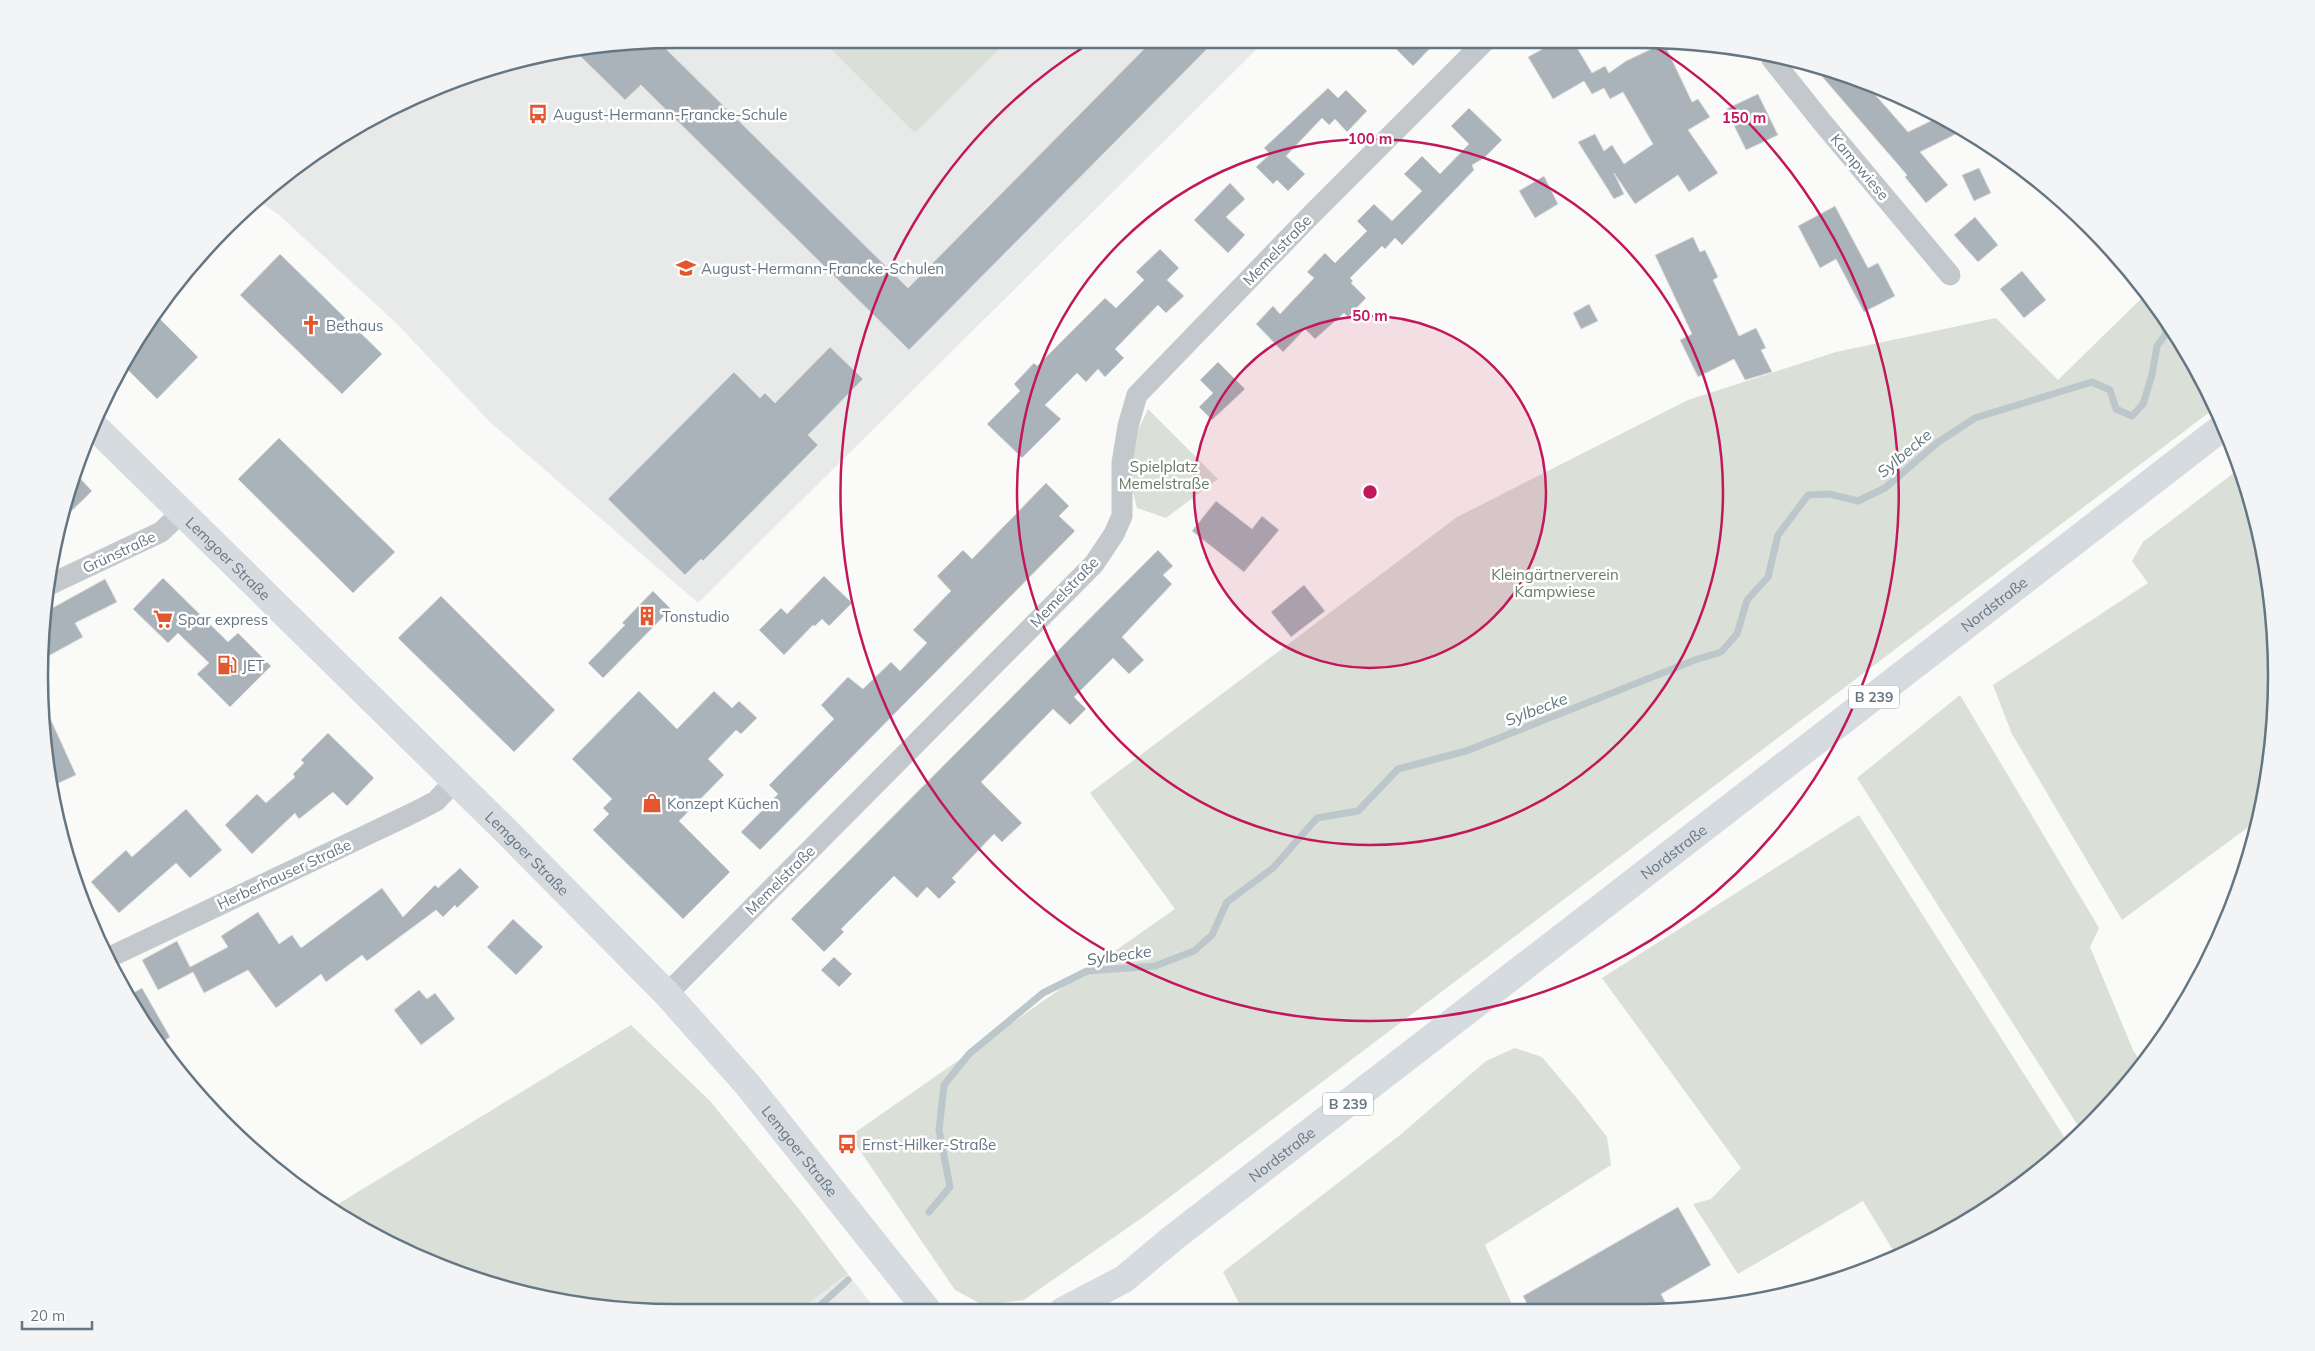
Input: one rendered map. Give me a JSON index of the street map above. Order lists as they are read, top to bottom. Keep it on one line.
{"streets":{"main road":["Lemgoer Straße","Nordstraße","B 239"],"street":["Kampwiese","Memelstraße","Grünstraße","Herberhauser Straße"]},"crossings":[["Memelstraße","Lemgoer Straße"],["Grünstraße","Lemgoer Straße"],["Lemgoer Straße","Herberhauser Straße"]],"water":["Sylbecke"],"parks":["Spielplatz Memelstraße","Kleingärtnerverein Kampwiese"],"places":{"bus stop":["August-Hermann-Francke-Schule","Ernst-Hilker-Straße"],"school or university":["August-Hermann-Francke-Schulen"],"church":["Bethaus"],"building":["Tonstudio"],"supermarket":["Spar express"],"fuel station":["JET"],"shop":["Konzept Küchen"]},"scale_bar":"20 m","rings":["150 m","100 m","50 m"]}
